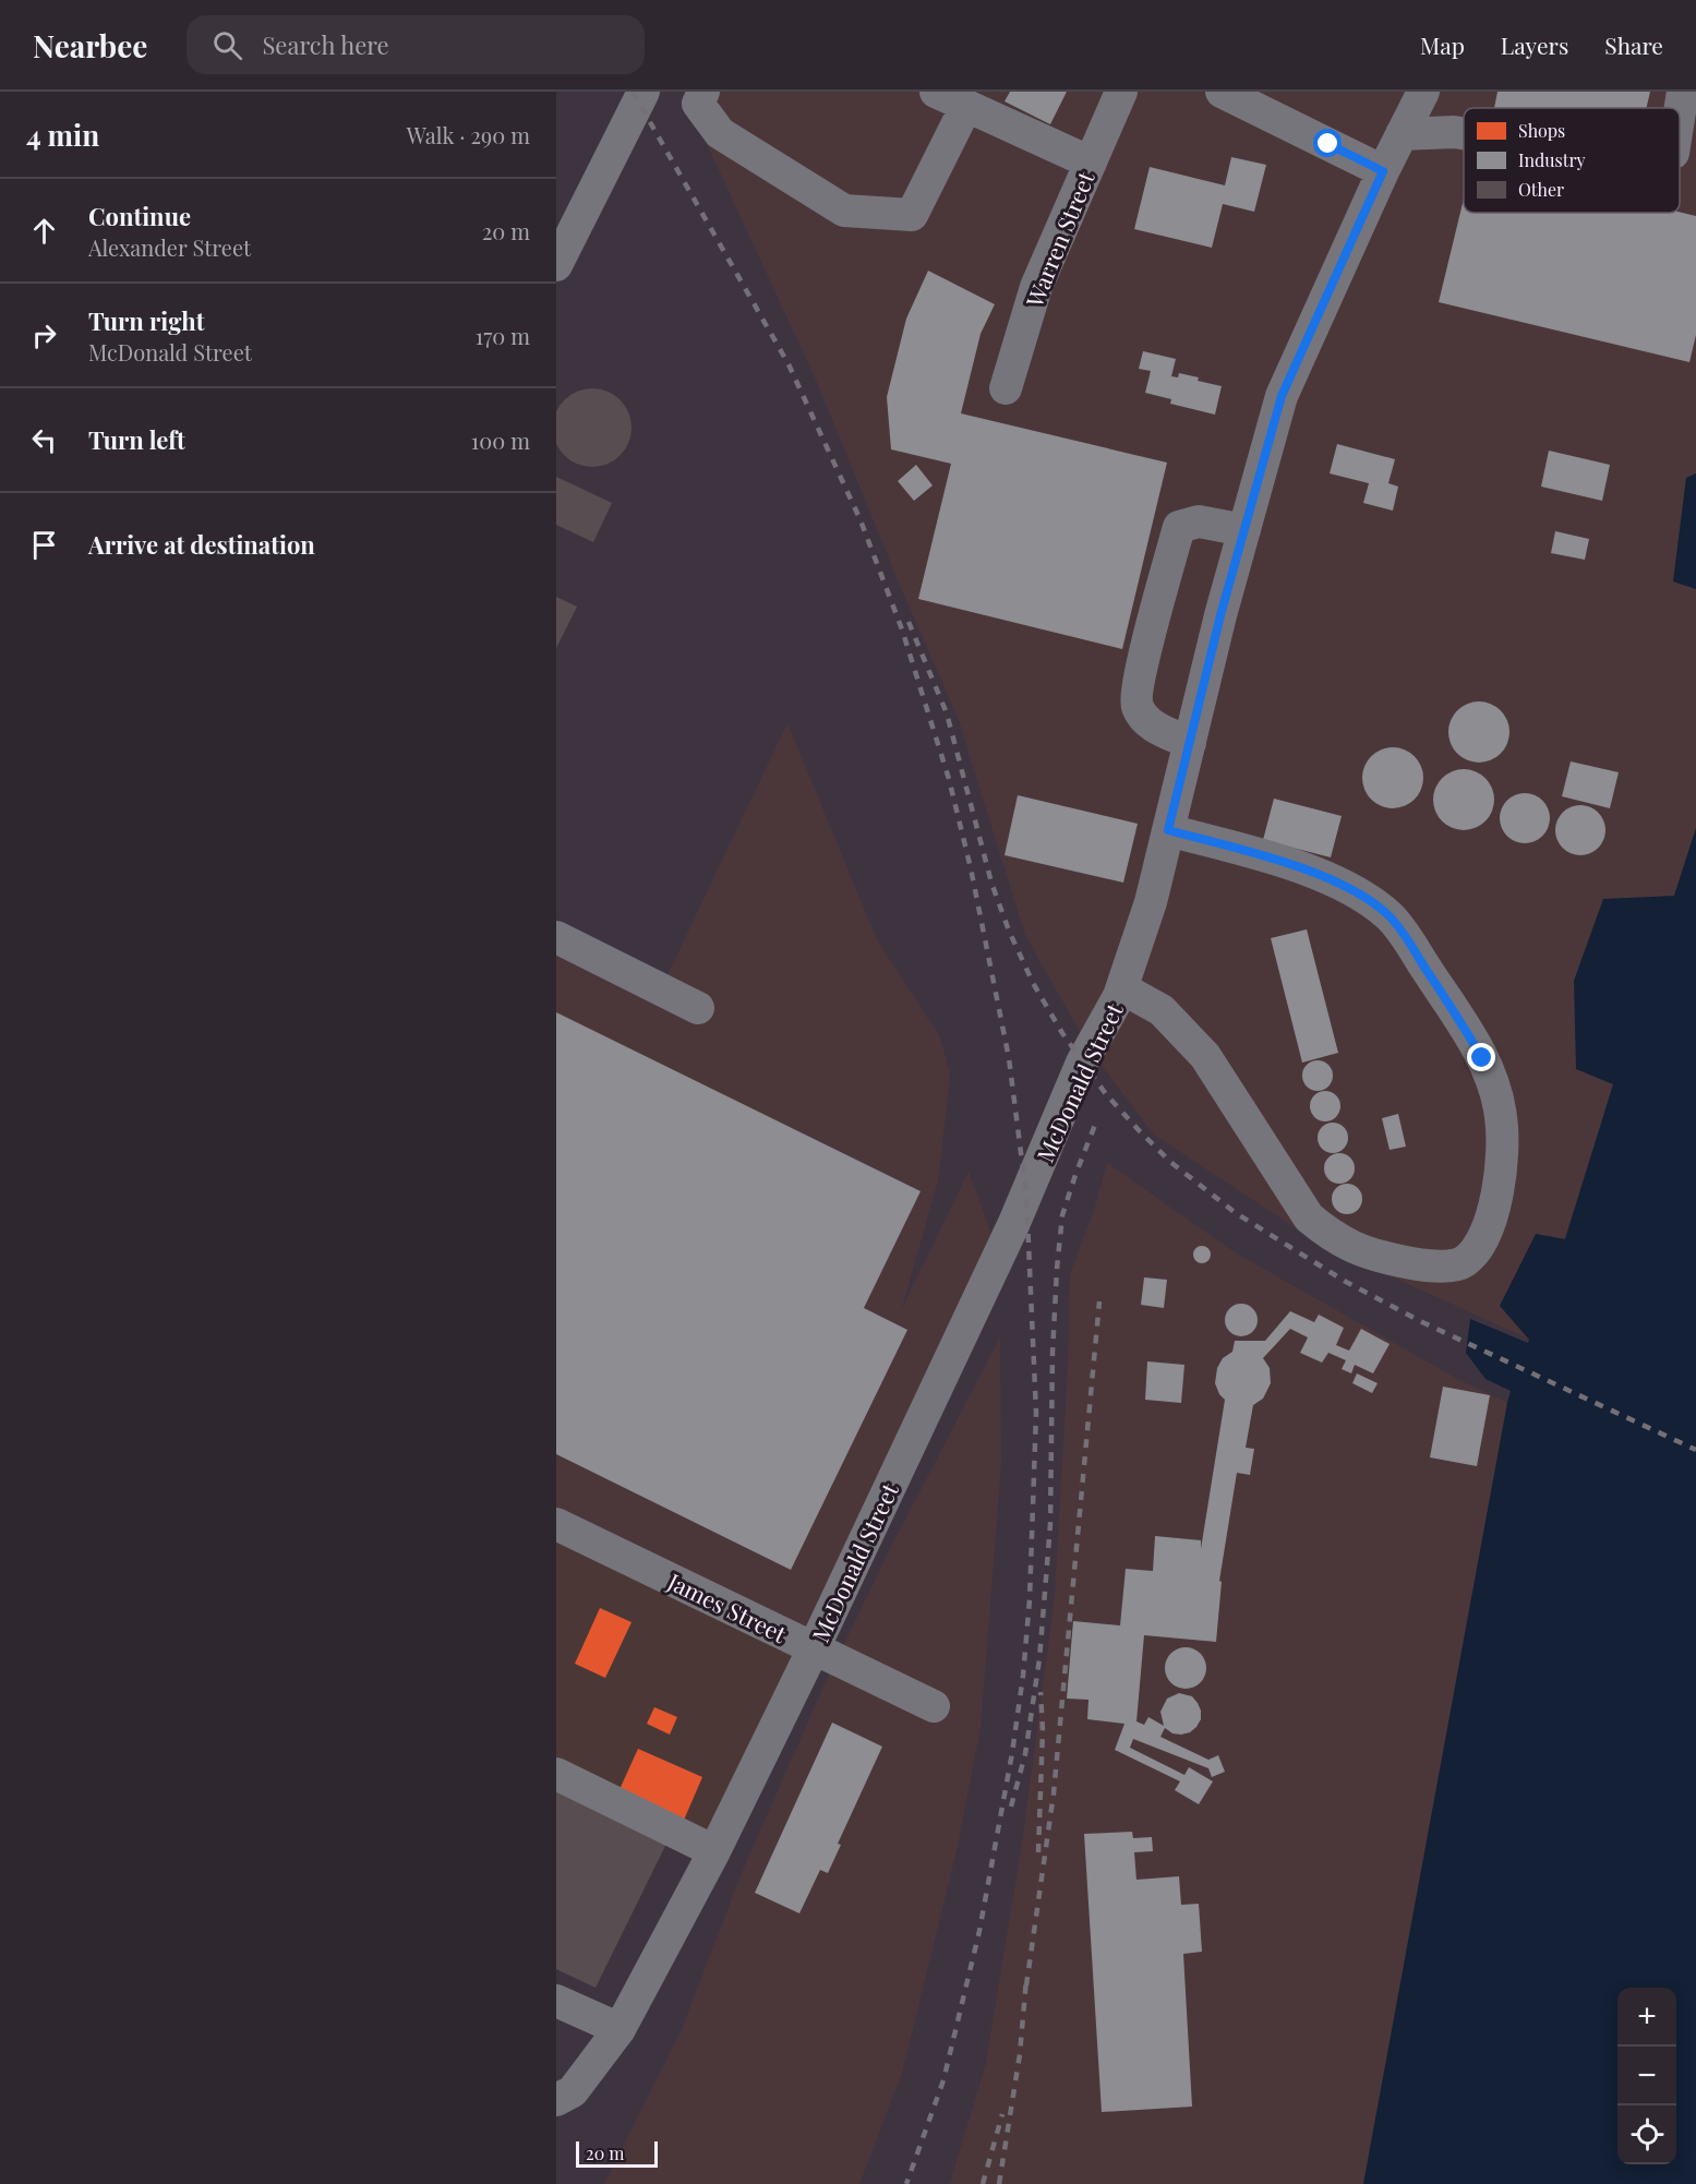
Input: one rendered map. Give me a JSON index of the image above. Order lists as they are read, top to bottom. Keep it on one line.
{"streets":{"street":["Warren Street","McDonald Street","James Street"]},"crossings":[["McDonald Street","James Street"]],"legend":["Shops","Industry","Other"],"scale_bar":"20 m","page":{"header":"Nearbee","search":"Search here","nav":["Map","Layers","Share"],"heading":["4 min","Walk · 290 m"],"list":[["Continue","Alexander Street","20 m"],["Turn right","McDonald Street","170 m"],["Turn left","100 m"],"Arrive at destination"],"map_buttons":["+","−"],"scale":"20 m"}}
